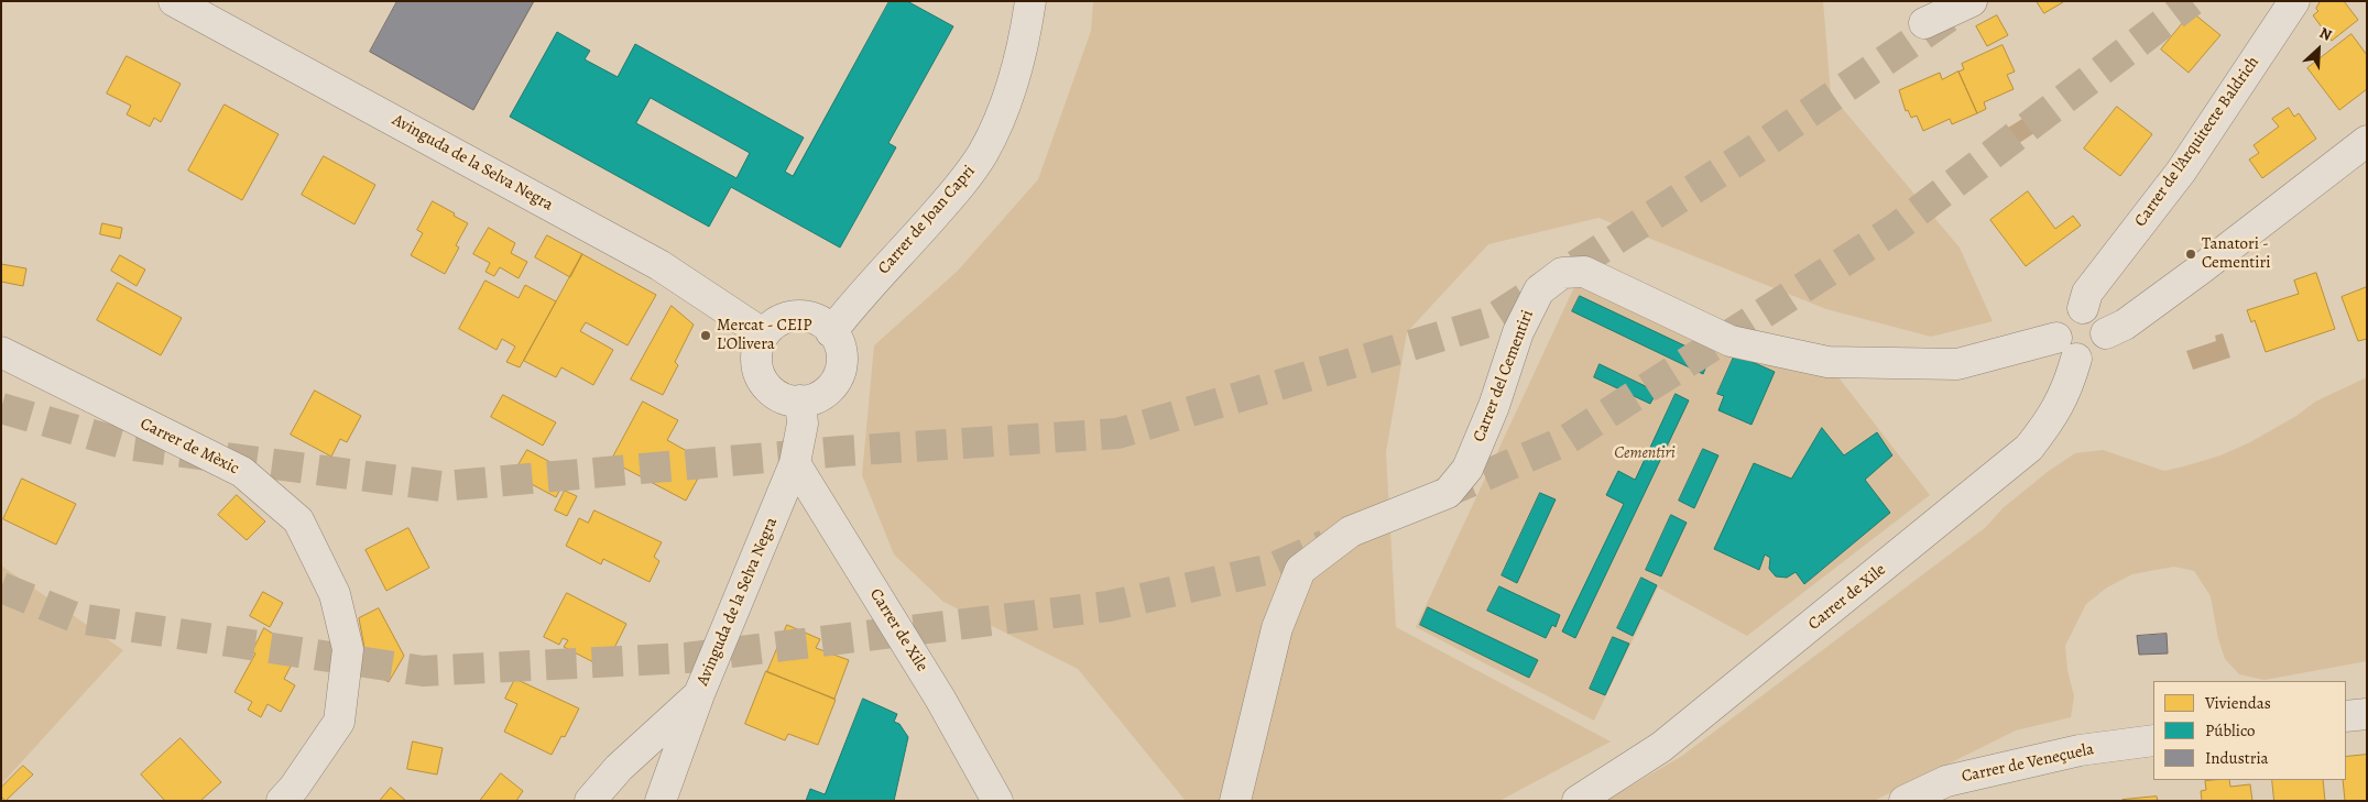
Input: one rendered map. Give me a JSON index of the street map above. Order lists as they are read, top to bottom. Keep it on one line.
{"streets":{"street":["Carrer de l'Arquitecte Baldrich","Avinguda de la Selva Negra","Carrer de Joan Capri","Carrer del Cementiri","Carrer de Mèxic","Carrer de Xile","Carrer de Veneçuela"]},"crossings":[["Carrer de l'Arquitecte Baldrich","Carrer del Cementiri"],["Carrer de l'Arquitecte Baldrich","Carrer de Xile"],["Avinguda de la Selva Negra","Carrer de Joan Capri"],["Avinguda de la Selva Negra","Carrer de Xile"],["Carrer del Cementiri","Carrer de Xile"]],"parks":["Cementiri"],"places":["Tanatori - Cementiri","Mercat - CEIP L'Olivera"],"legend":["Viviendas","Público","Industria"],"north":"top right"}
